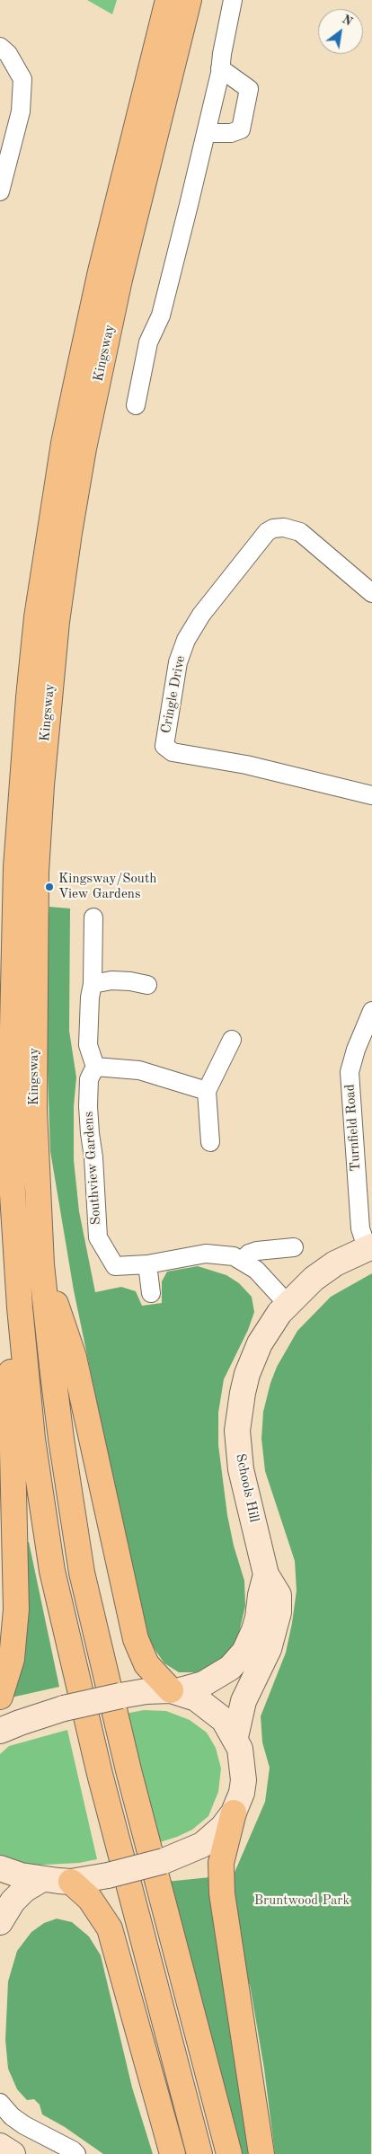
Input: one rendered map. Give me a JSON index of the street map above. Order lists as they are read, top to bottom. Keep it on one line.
{"streets":{"highway":["Kingsway"],"street":["Cringle Drive","Turnfield Road","Southview Gardens","Schools Hill"]},"crossings":[["Turnfield Road","Schools Hill"]],"parks":["Bruntwood Park"],"places":["Kingsway/South View Gardens"],"north":"top right"}
